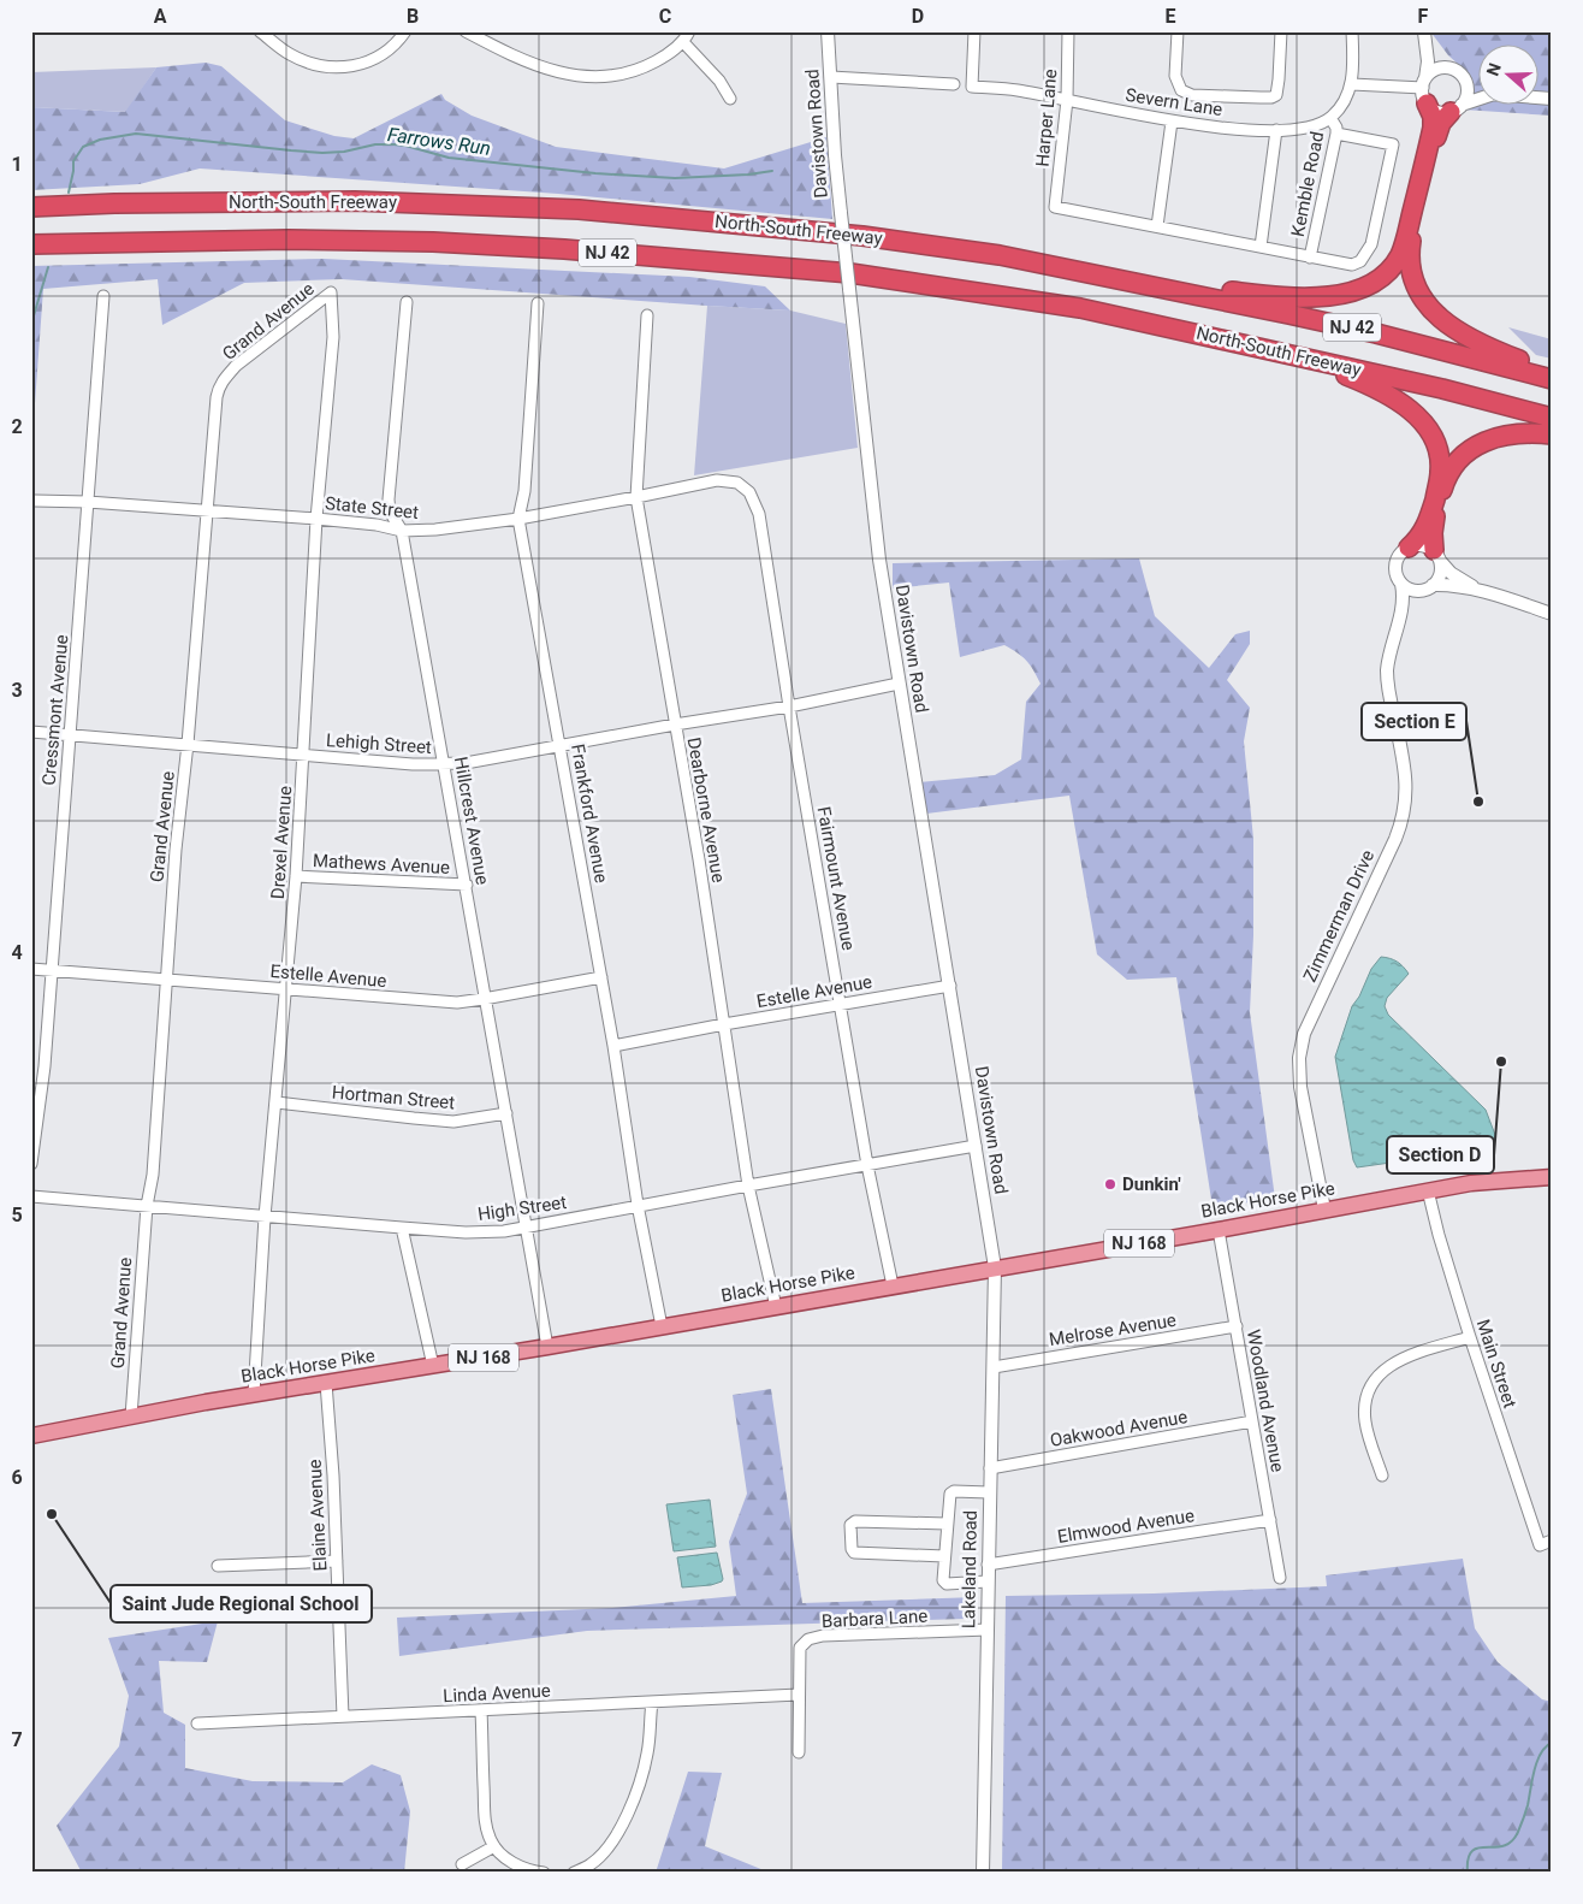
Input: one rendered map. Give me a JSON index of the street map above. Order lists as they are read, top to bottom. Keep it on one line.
{"streets":{"highway":["North-South Freeway","NJ 42"],"main road":["Black Horse Pike","NJ 168"],"street":["Severn Lane","Harper Lane","Davistown Road","Kemble Road","Grand Avenue","State Street","Cressmont Avenue","Lehigh Street","Dearborne Avenue","Frankford Avenue","Hillcrest Avenue","Drexel Avenue","Mathews Avenue","Fairmount Avenue","Zimmerman Drive","Estelle Avenue","Hortman Street","High Street","Melrose Avenue","Main Street","Woodland Avenue","Oakwood Avenue","Elaine Avenue","Elmwood Avenue","Lakeland Road","Barbara Lane","Linda Avenue"]},"crossings":[["Severn Lane","Harper Lane"],["Severn Lane","Kemble Road"],["Davistown Road","Lehigh Street"],["Davistown Road","Estelle Avenue"],["Davistown Road","Black Horse Pike"],["Davistown Road","High Street"],["Davistown Road","Lakeland Road"],["Grand Avenue","State Street"],["Grand Avenue","Lehigh Street"],["Grand Avenue","Drexel Avenue"],["Grand Avenue","Estelle Avenue"],["Grand Avenue","Black Horse Pike"],["Grand Avenue","High Street"],["State Street","Cressmont Avenue"],["State Street","Dearborne Avenue"],["State Street","Frankford Avenue"],["State Street","Hillcrest Avenue"],["State Street","Drexel Avenue"],["State Street","Fairmount Avenue"],["Cressmont Avenue","Lehigh Street"],["Cressmont Avenue","Estelle Avenue"],["Lehigh Street","Dearborne Avenue"],["Lehigh Street","Frankford Avenue"],["Lehigh Street","Hillcrest Avenue"],["Lehigh Street","Drexel Avenue"],["Lehigh Street","Fairmount Avenue"],["Dearborne Avenue","Estelle Avenue"],["Dearborne Avenue","Black Horse Pike"],["Dearborne Avenue","High Street"],["Frankford Avenue","Estelle Avenue"],["Frankford Avenue","Black Horse Pike"],["Frankford Avenue","High Street"],["Hillcrest Avenue","Mathews Avenue"],["Hillcrest Avenue","Estelle Avenue"],["Hillcrest Avenue","Hortman Street"],["Hillcrest Avenue","Black Horse Pike"],["Hillcrest Avenue","High Street"],["Drexel Avenue","Mathews Avenue"],["Drexel Avenue","Estelle Avenue"],["Drexel Avenue","Hortman Street"],["Drexel Avenue","Black Horse Pike"],["Drexel Avenue","High Street"],["Fairmount Avenue","Estelle Avenue"],["Fairmount Avenue","Black Horse Pike"],["Fairmount Avenue","High Street"],["Zimmerman Drive","Black Horse Pike"],["Black Horse Pike","Main Street"],["Black Horse Pike","Woodland Avenue"],["Black Horse Pike","Elaine Avenue"],["Black Horse Pike","Lakeland Road"],["Melrose Avenue","Woodland Avenue"],["Melrose Avenue","Lakeland Road"],["Woodland Avenue","Oakwood Avenue"],["Woodland Avenue","Elmwood Avenue"],["Oakwood Avenue","Lakeland Road"],["Elaine Avenue","Linda Avenue"],["Elmwood Avenue","Lakeland Road"],["Lakeland Road","Barbara Lane"],["Barbara Lane","Linda Avenue"]],"water":["Farrows Run"],"places":["Section E","Section D","Dunkin'","Saint Jude Regional School"],"north":"left","grid":{"columns":["A","B","C","D","E","F"],"rows":["1","2","3","4","5","6","7"]}}
